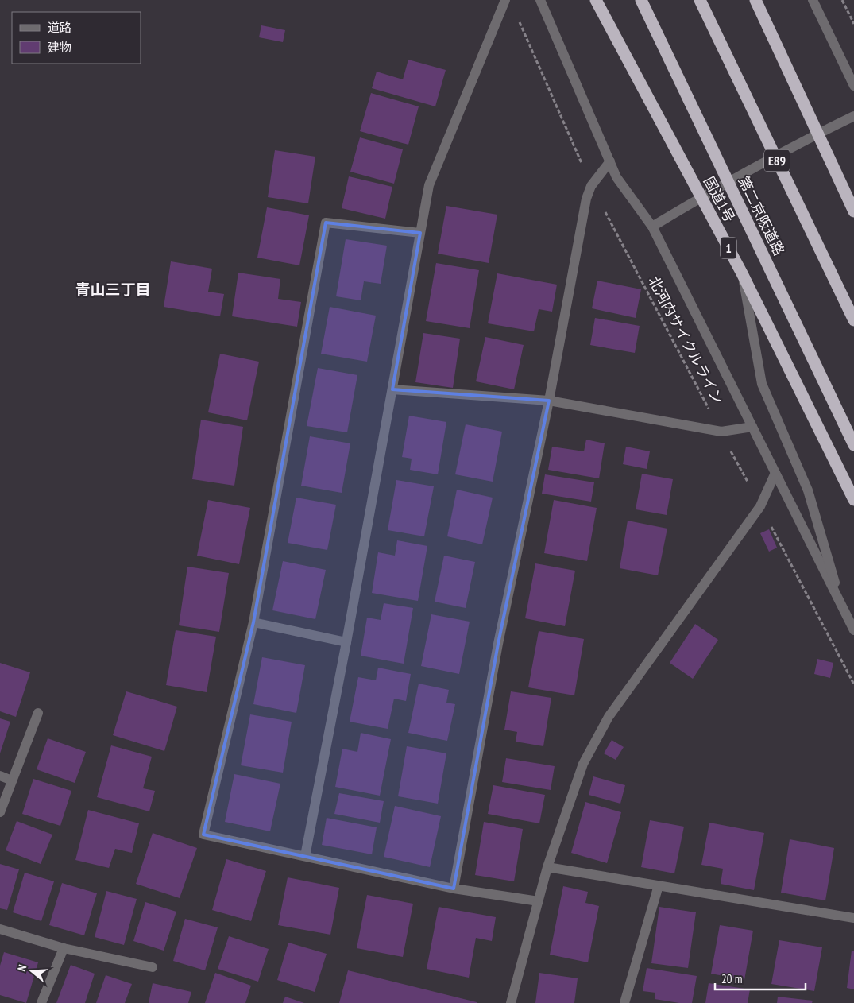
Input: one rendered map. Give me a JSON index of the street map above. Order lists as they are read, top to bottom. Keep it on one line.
{"streets":{"highway":["E89","国道1号","第二京阪道路","1"],"path":["北河内サイクルライン"]},"districts":["青山三丁目"],"legend":["道路","建物"],"scale_bar":"20 m","north":"left"}
